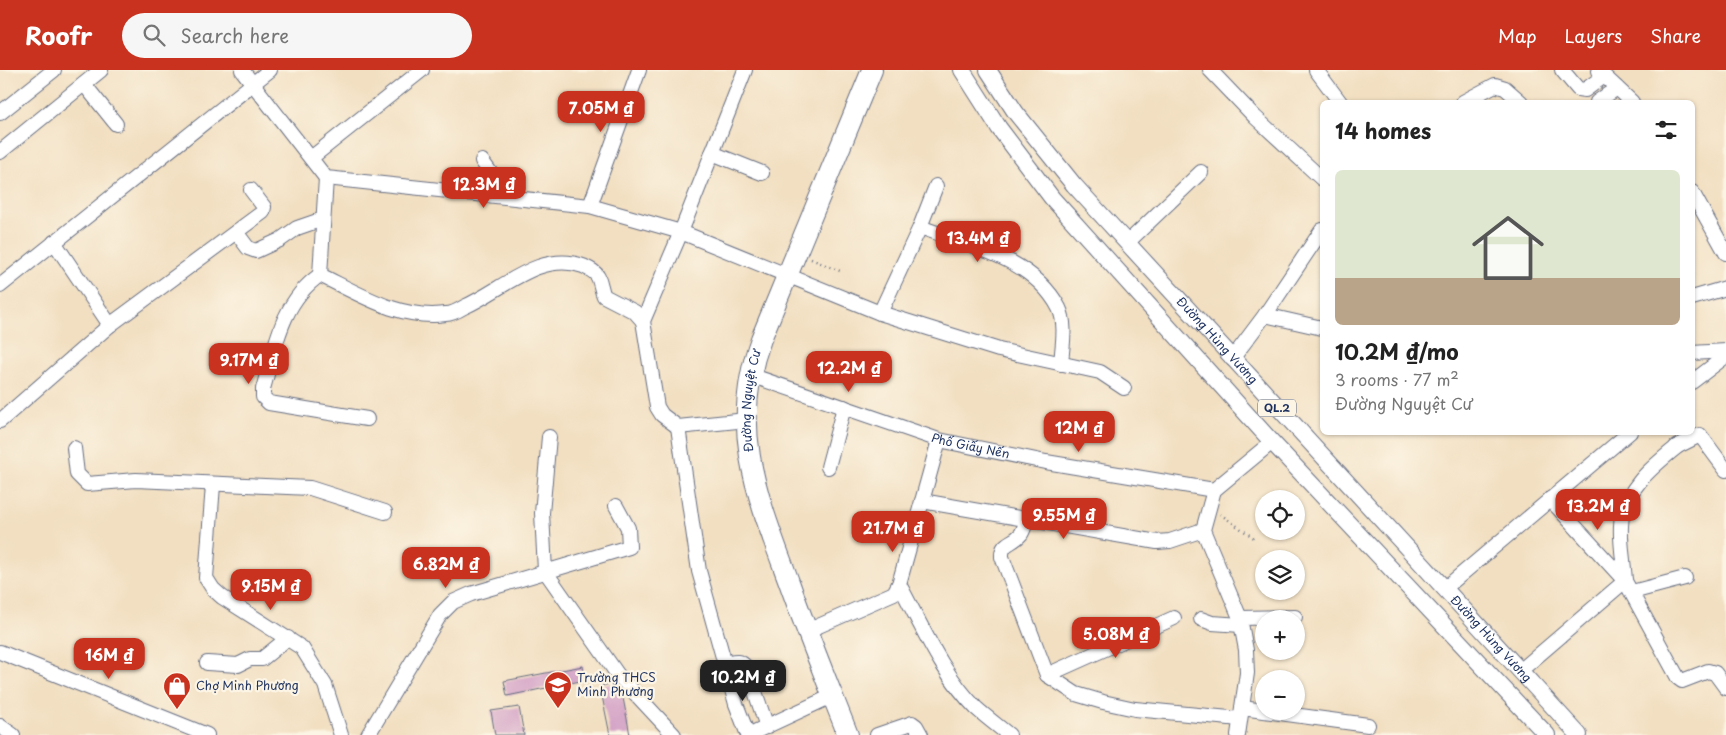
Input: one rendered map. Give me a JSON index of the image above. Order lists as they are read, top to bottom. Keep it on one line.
{"streets":{"highway":["Đường Nguyệt Cư"],"main road":["Đường Hùng Vương","QL.2"],"street":["Phố Giấy Nến"]},"crossings":[["Đường Nguyệt Cư","Phố Giấy Nến"]],"places":{"school or university":["Trường THCS Minh Phương"],"shop":["Chợ Minh Phương"]},"page":{"header":"Roofr","search":"Search here","nav":["Map","Layers","Share"],"price":["7.05M ₫","12.3M ₫","13.4M ₫","9.17M ₫","12.2M ₫","12M ₫","13.2M ₫","9.55M ₫","21.7M ₫","6.82M ₫","9.15M ₫","5.08M ₫","16M ₫","10.2M ₫"],"heading":"14 homes","list":[{"name":"10.2M ₫/mo","note":"3 rooms · 77 m² · Đường Nguyệt Cư"}],"map_buttons":["+","−"]}}
